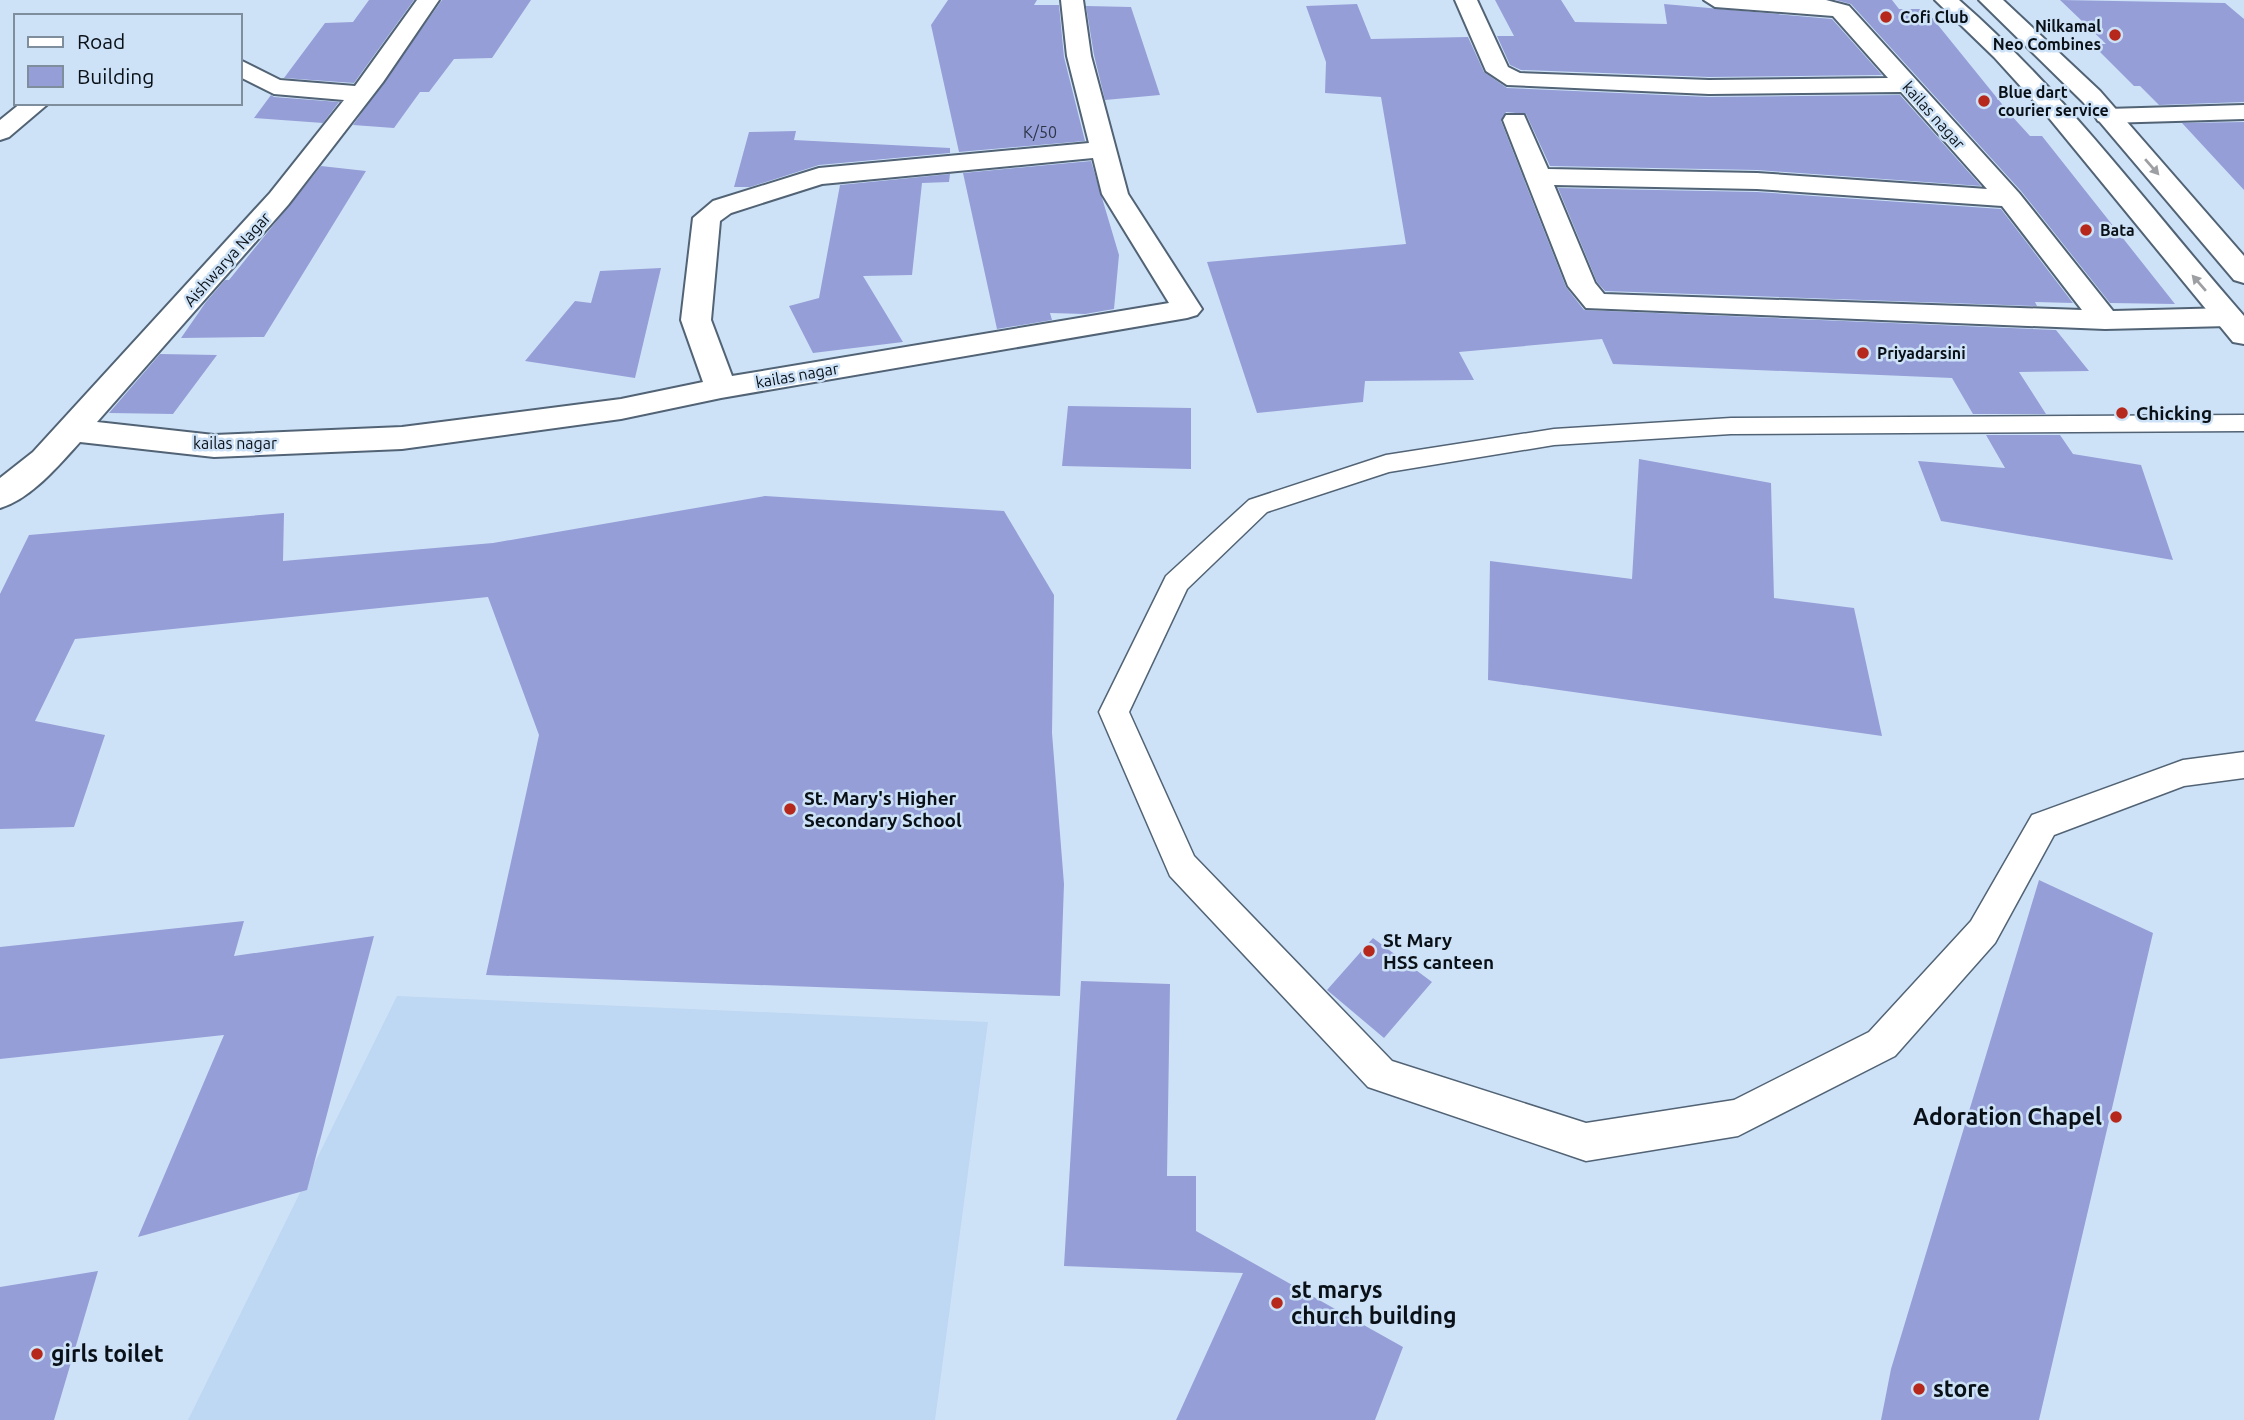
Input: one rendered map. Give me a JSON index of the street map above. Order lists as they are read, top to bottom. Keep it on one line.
{"streets":{"street":["kailas nagar","Aishwarya Nagar"]},"crossings":[["kailas nagar","Aishwarya Nagar"]],"places":["Cofi Club","Nilkamal Neo Combines","Blue dart courier service","Bata","Priyadarsini","Chicking","St. Mary's Higher Secondary School","St Mary HSS canteen","Adoration Chapel","st marys church building","girls toilet","store"],"house_numbers":["K/50"],"legend":["Road","Building"]}
